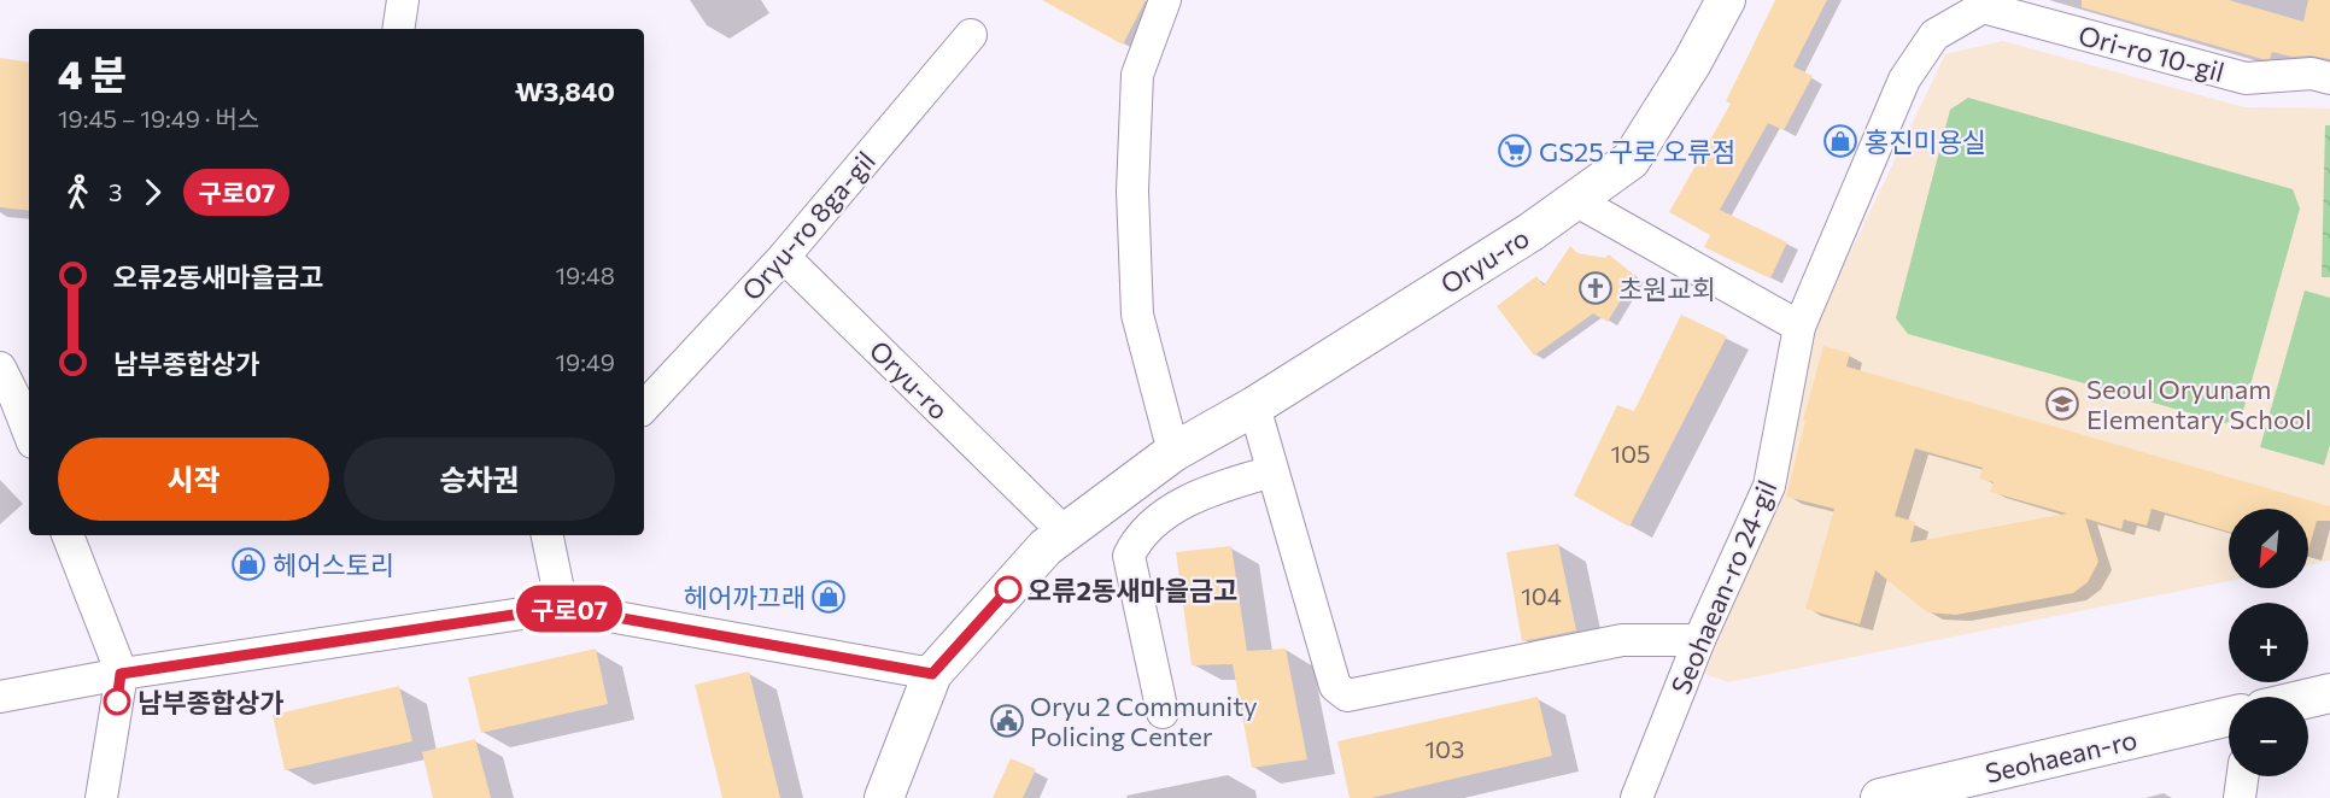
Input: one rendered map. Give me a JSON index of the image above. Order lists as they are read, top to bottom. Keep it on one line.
{"streets":{"main road":["Oryu-ro","Seohaean-ro"],"street":["Ori-ro 10-gil","Oryu-ro 8ga-gil","Seohaean-ro 24-gil"]},"crossings":[["Ori-ro 10-gil","Seohaean-ro 24-gil"],["Oryu-ro 8ga-gil","Oryu-ro"]],"places":{"shop":["홍진미용실","헤어스토리","헤어까끄래"],"supermarket":["GS25 구로 오류점"],"church":["초원교회"],"school or university":["Seoul Oryunam Elementary School"],"other":["오류2동새마을금고","남부종합상가"],"public building":["Oryu 2 Community Policing Center"]},"lines":["bus line 구로07"],"house_numbers":["105","104","103"],"north":"bottom left","page":{"on_map":"구로07","heading":["4 분","19:45 – 19:49 · 버스","₩3,840"],"legs":["3","구로07"],"list":[{"name":"오류2동새마을금고","value":"19:48"},{"name":"남부종합상가","value":"19:49"}],"buttons":["시작","승차권"],"map_buttons":["+","−"]}}
